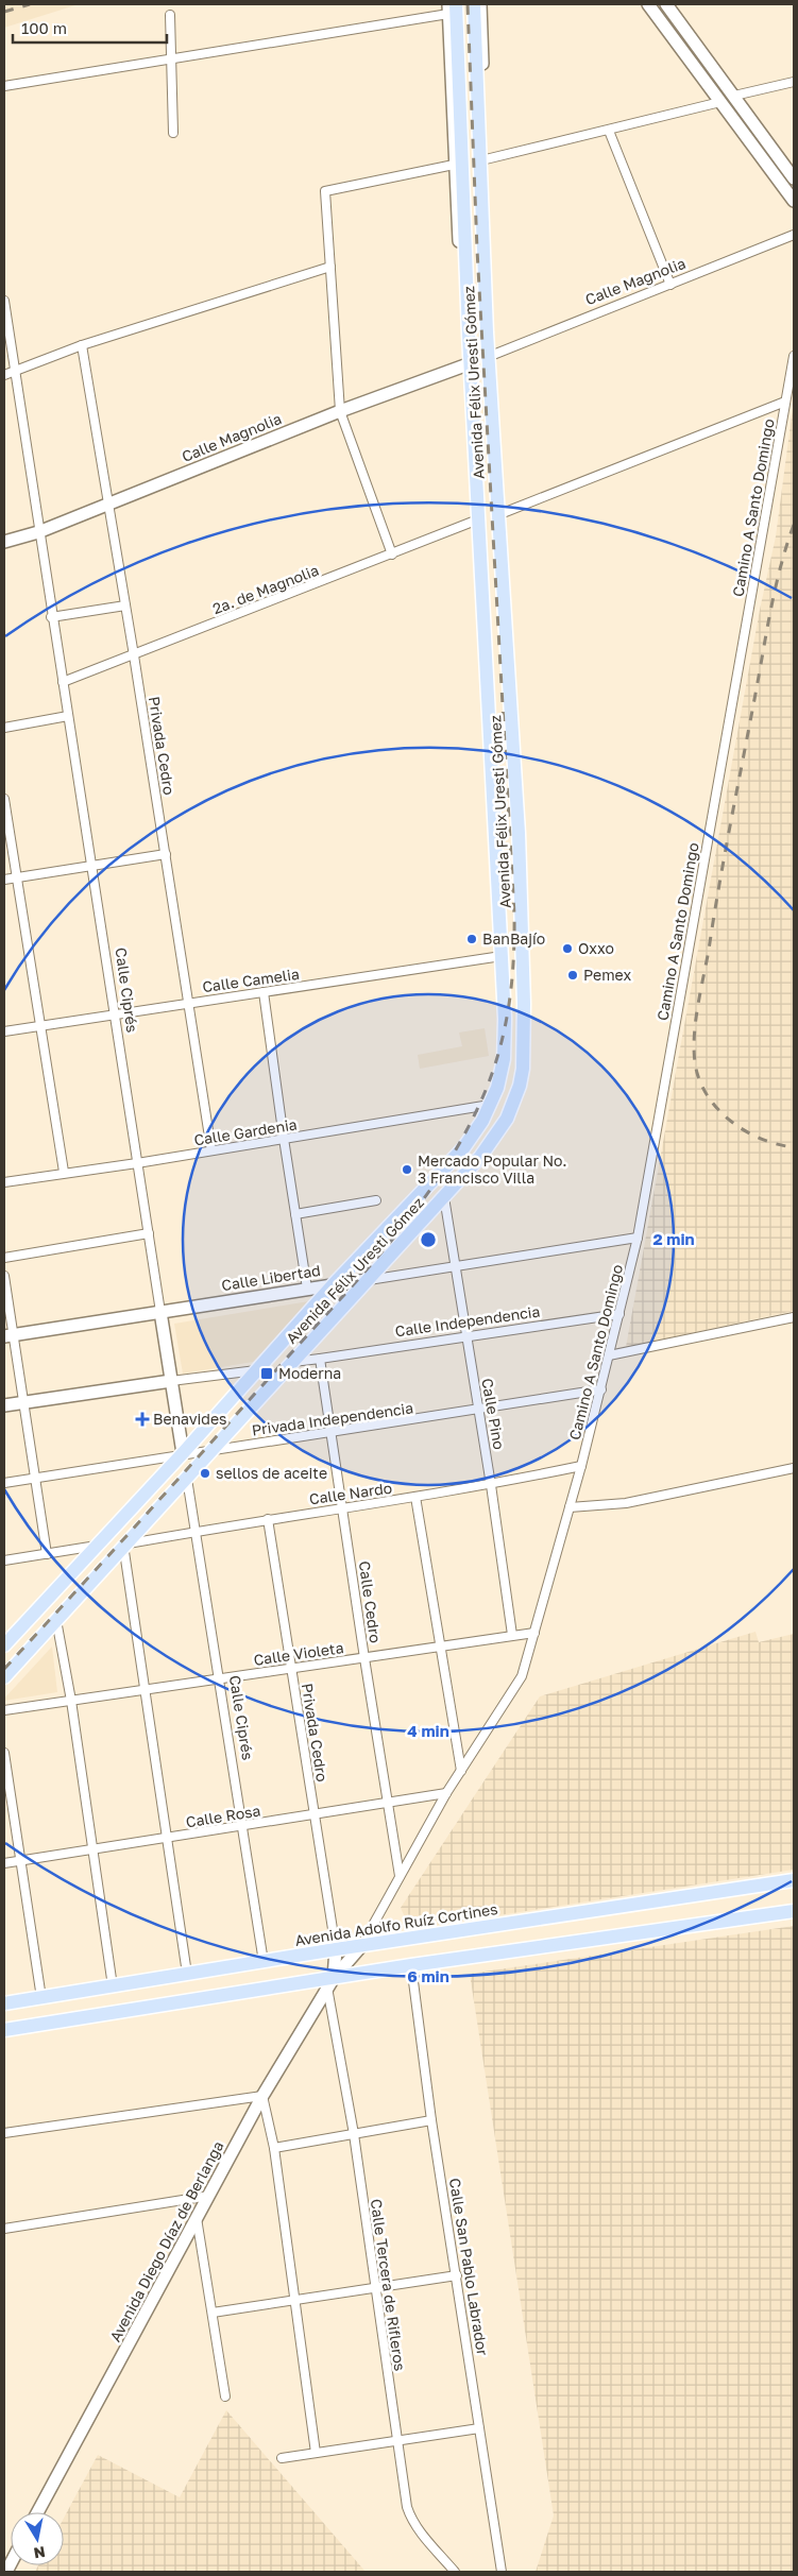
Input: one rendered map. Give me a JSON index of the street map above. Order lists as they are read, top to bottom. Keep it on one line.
{"streets":{"main road":["Avenida Félix Uresti Gómez","Avenida Adolfo Ruíz Cortines"],"street":["Calle Magnolia","Camino A Santo Domingo","2a. de Magnolia","Privada Cedro","Calle Camelia","Calle Ciprés","Calle Gardenia","Calle Libertad","Calle Independencia","Calle Pino","Privada Independencia","Calle Nardo","Calle Cedro","Calle Violeta","Calle Rosa","Avenida Diego Díaz de Berlanga","Calle San Pablo Labrador","Calle Tercera de Rifleros"]},"crossings":[["Calle Magnolia","Avenida Félix Uresti Gómez"],["Calle Magnolia","Privada Cedro"],["Calle Magnolia","Calle Ciprés"],["Avenida Félix Uresti Gómez","2a. de Magnolia"],["Avenida Félix Uresti Gómez","Calle Camelia"],["Avenida Félix Uresti Gómez","Calle Ciprés"],["Avenida Félix Uresti Gómez","Calle Gardenia"],["Avenida Félix Uresti Gómez","Calle Libertad"],["Avenida Félix Uresti Gómez","Calle Pino"],["Avenida Félix Uresti Gómez","Privada Independencia"],["Avenida Félix Uresti Gómez","Calle Nardo"],["Camino A Santo Domingo","Calle Libertad"],["Camino A Santo Domingo","Calle Independencia"],["Camino A Santo Domingo","Privada Independencia"],["Camino A Santo Domingo","Calle Nardo"],["2a. de Magnolia","Privada Cedro"],["2a. de Magnolia","Calle Ciprés"],["Privada Cedro","Calle Camelia"],["Privada Cedro","Calle Gardenia"],["Privada Cedro","Calle Nardo"],["Privada Cedro","Calle Violeta"],["Privada Cedro","Calle Rosa"],["Privada Cedro","Avenida Adolfo Ruíz Cortines"],["Privada Cedro","Avenida Diego Díaz de Berlanga"],["Calle Camelia","Calle Ciprés"],["Calle Ciprés","Calle Gardenia"],["Calle Ciprés","Calle Libertad"],["Calle Ciprés","Privada Independencia"],["Calle Ciprés","Calle Nardo"],["Calle Ciprés","Calle Violeta"],["Calle Ciprés","Calle Rosa"],["Calle Ciprés","Avenida Adolfo Ruíz Cortines"],["Calle Libertad","Calle Pino"],["Calle Independencia","Calle Pino"],["Calle Independencia","Calle Cedro"],["Calle Pino","Privada Independencia"],["Calle Pino","Calle Nardo"],["Calle Pino","Calle Violeta"],["Privada Independencia","Calle Cedro"],["Calle Nardo","Calle Cedro"],["Calle Cedro","Calle Violeta"],["Calle Cedro","Calle Rosa"],["Avenida Adolfo Ruíz Cortines","Avenida Diego Díaz de Berlanga"],["Avenida Diego Díaz de Berlanga","Calle Tercera de Rifleros"]],"places":{"other":["BanBajío","Oxxo","Pemex","Mercado Popular No. 3 Francisco Villa","sellos de aceite"],"transit":["Moderna"],"health":["Benavides"]},"scale_bar":"100 m","north":"bottom","rings":["2 min","4 min","6 min"]}
